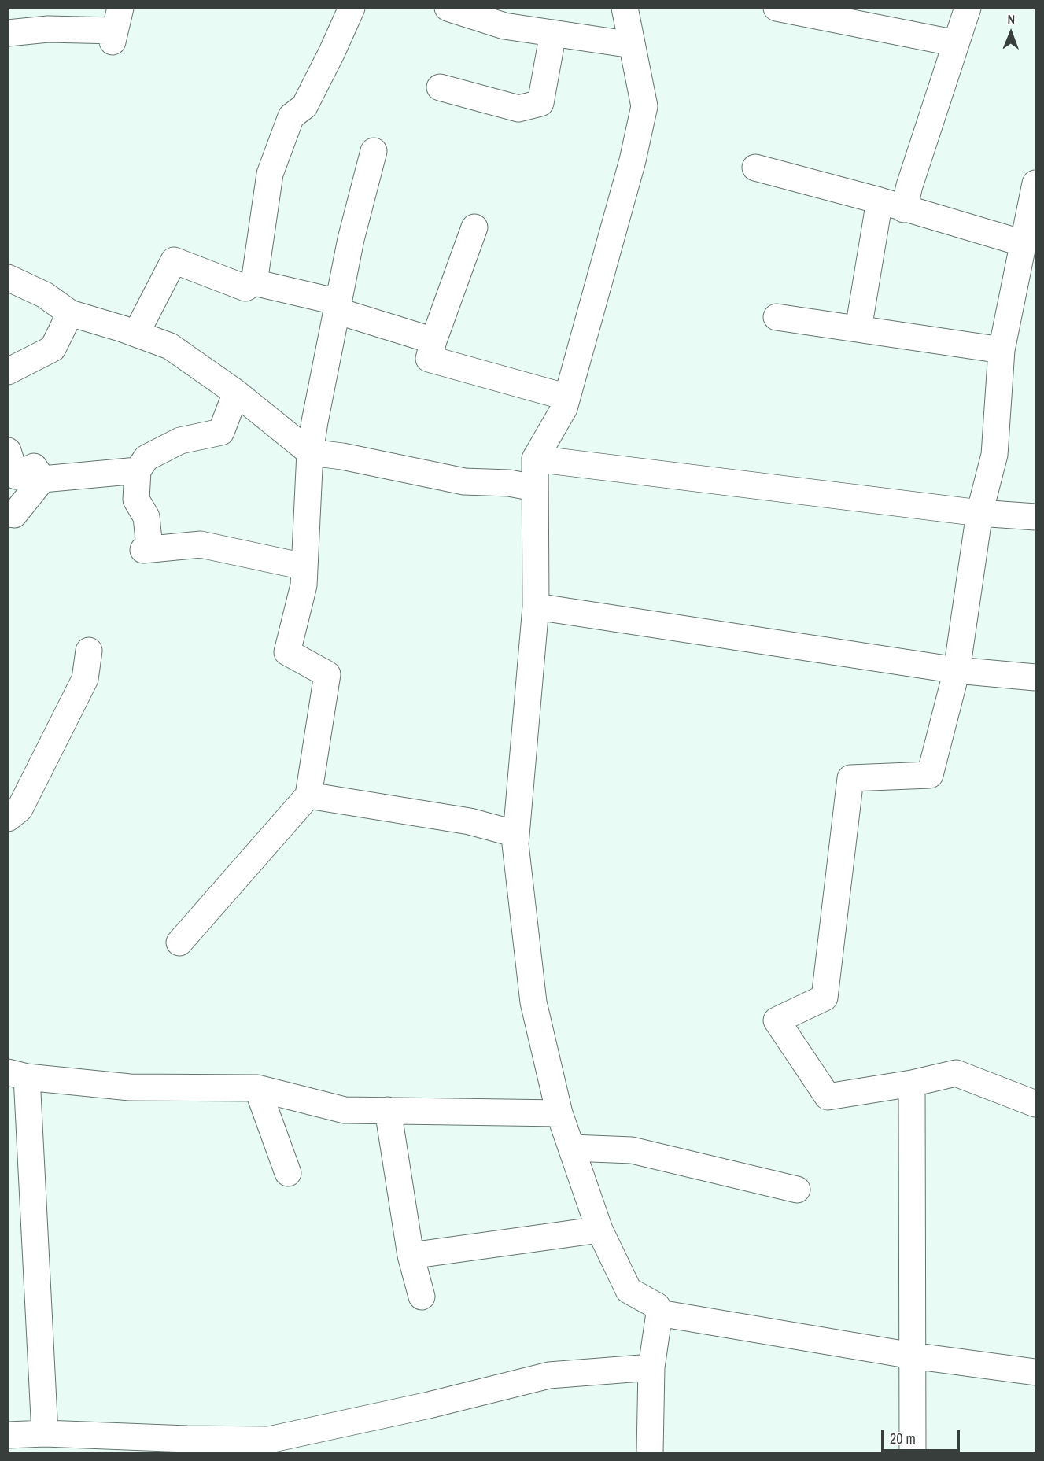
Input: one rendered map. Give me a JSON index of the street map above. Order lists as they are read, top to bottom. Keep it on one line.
{"scale_bar":"20 m","north":"top"}
